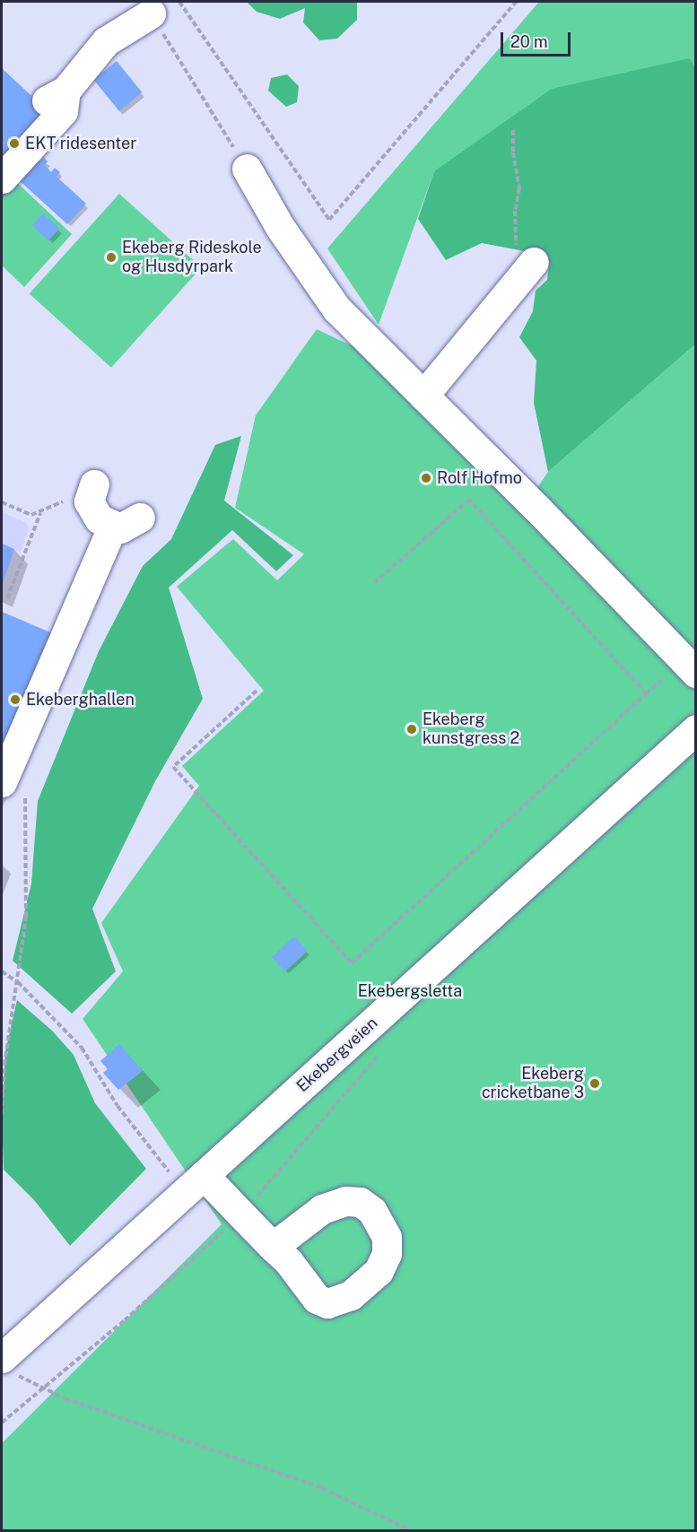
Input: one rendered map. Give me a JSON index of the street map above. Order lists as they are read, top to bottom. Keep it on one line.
{"streets":{"street":["Ekebergveien"]},"parks":["Ekebergsletta"],"places":["EKT ridesenter","Ekeberg Rideskole og Husdyrpark","Rolf Hofmo","Ekeberghallen","Ekeberg kunstgress 2","Ekeberg cricketbane 3"],"scale_bar":"20 m"}
